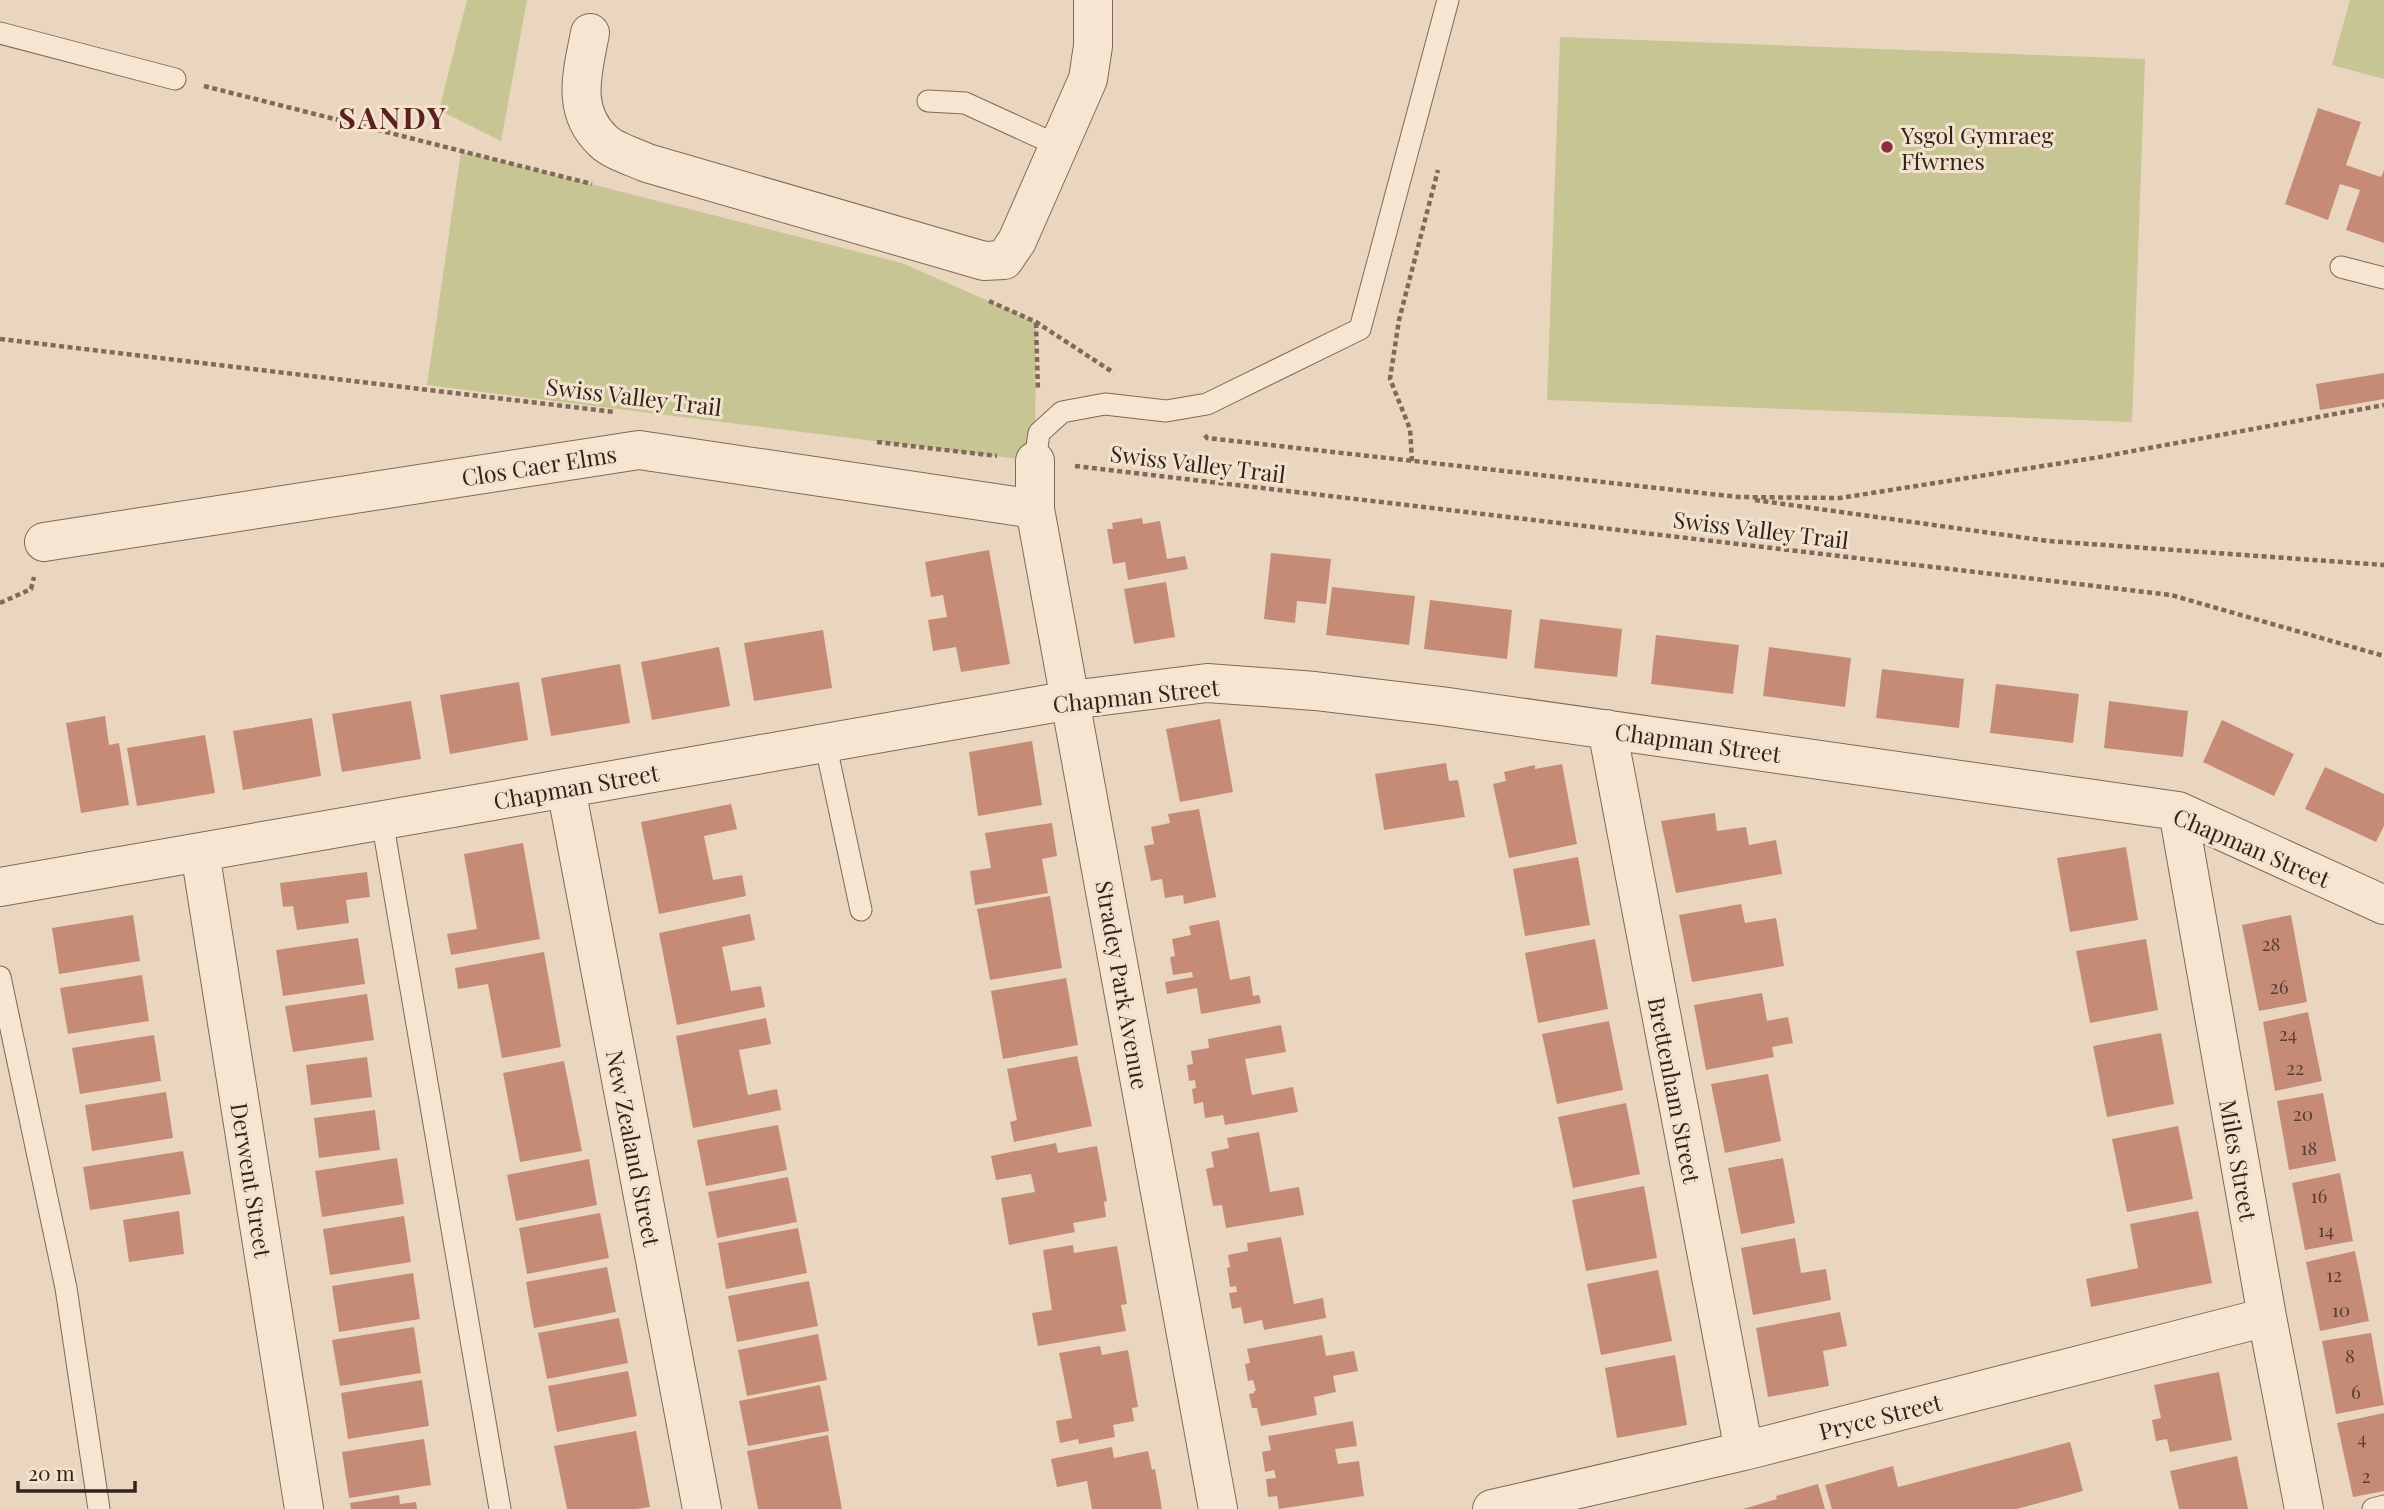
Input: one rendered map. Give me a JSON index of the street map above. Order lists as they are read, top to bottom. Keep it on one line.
{"streets":{"street":["Clos Caer Elms","Chapman Street","Stradey Park Avenue","Brettenham Street","New Zealand Street","Miles Street","Derwent Street","Pryce Street"],"path":["Swiss Valley Trail"]},"crossings":[["Swiss Valley Trail","Stradey Park Avenue"],["Clos Caer Elms","Stradey Park Avenue"],["Chapman Street","Stradey Park Avenue"],["Chapman Street","Brettenham Street"],["Chapman Street","New Zealand Street"],["Chapman Street","Miles Street"],["Chapman Street","Derwent Street"],["Brettenham Street","Pryce Street"],["Miles Street","Pryce Street"]],"districts":["SANDY"],"places":["Ysgol Gymraeg Ffwrnes"],"house_numbers":["28","26","24","22","20","18","16","14","12","10","8","6","4","2"],"scale_bar":"20 m"}
